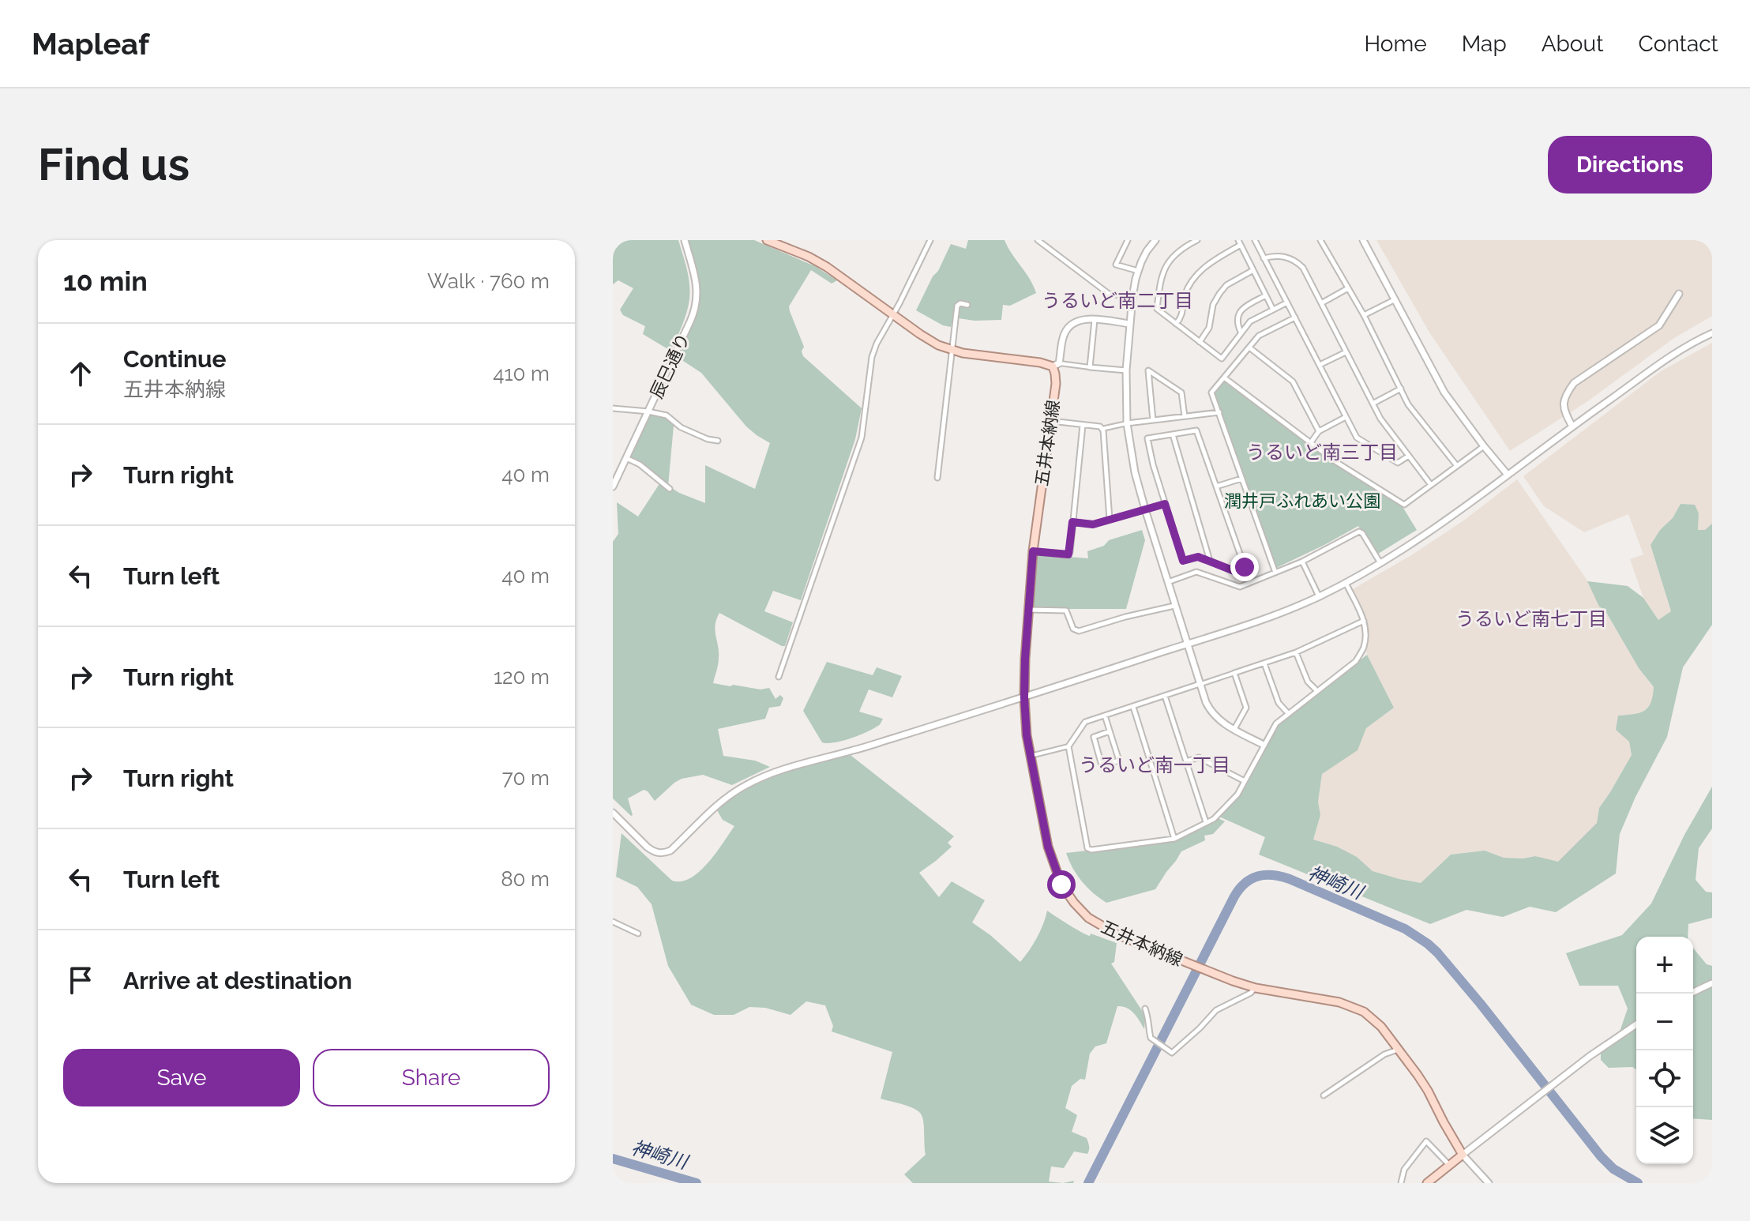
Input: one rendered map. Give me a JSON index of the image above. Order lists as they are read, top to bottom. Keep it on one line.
{"streets":{"main road":["五井本納線"],"street":["辰巳通り"]},"districts":["うるいど南二丁目","うるいど南三丁目","うるいど南七丁目","うるいど南一丁目"],"water":["神崎川"],"parks":["潤井戸ふれあい公園"],"page":{"header":"Mapleaf","nav":["Home","Map","About","Contact"],"buttons":["Directions",["Save","Share"]],"title":"Find us","heading":["10 min","Walk · 760 m"],"list":[["Continue","五井本納線","410 m"],["Turn right","40 m"],["Turn left","40 m"],["Turn right","120 m"],["Turn right","70 m"],["Turn left","80 m"],"Arrive at destination"],"map_buttons":["+","−"]}}
